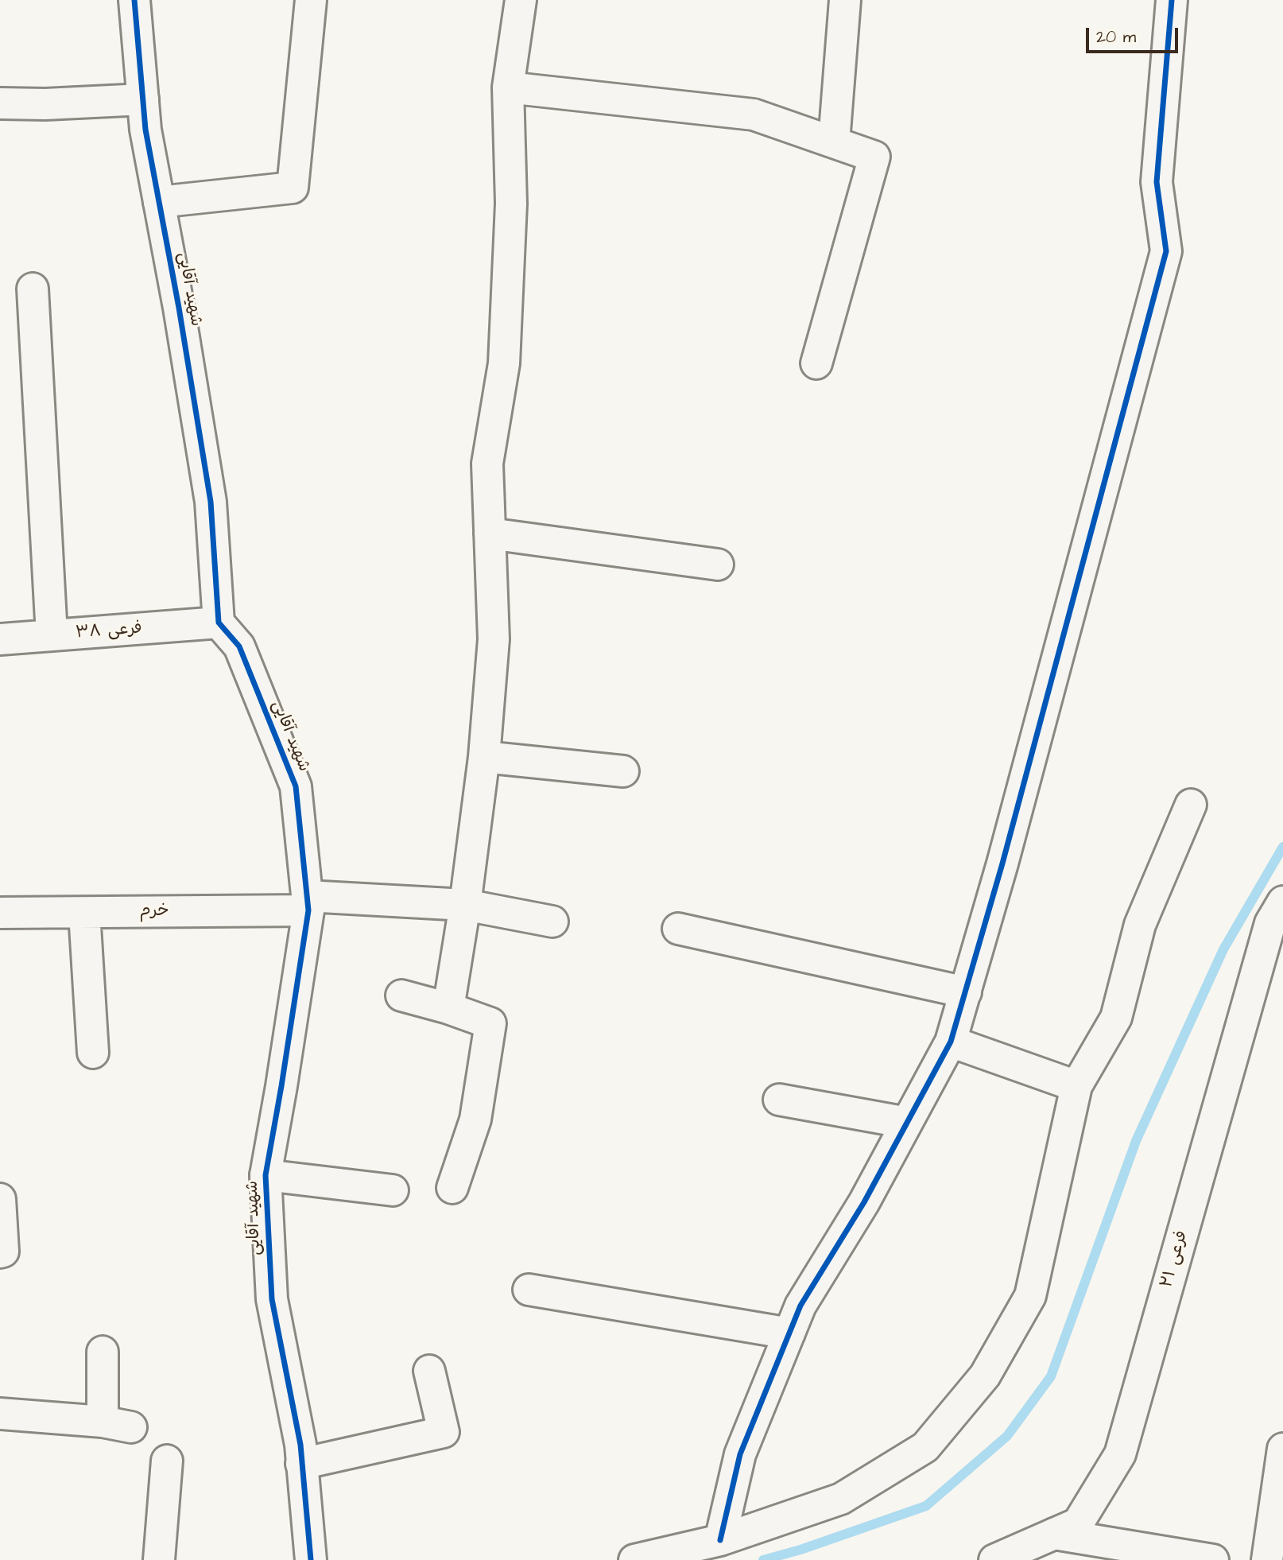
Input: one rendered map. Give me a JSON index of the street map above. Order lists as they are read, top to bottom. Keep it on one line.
{"streets":{"street":["شهید آقایی","فرعی ۳۸","خرم","فرعی ۲۱"]},"crossings":[["شهید آقایی","فرعی ۳۸"],["شهید آقایی","خرم"]],"scale_bar":"20 m"}
